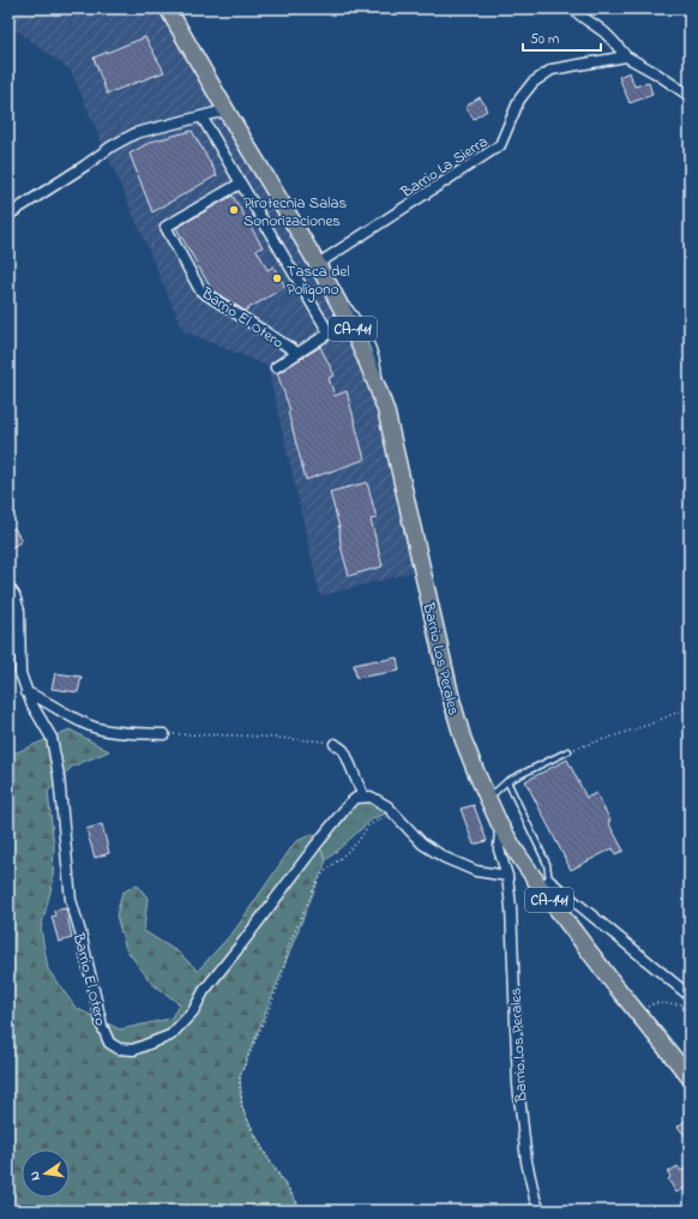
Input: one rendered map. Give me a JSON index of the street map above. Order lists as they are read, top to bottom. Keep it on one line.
{"streets":{"main road":["CA-141","Barrio Los Perales"],"street":["Barrio La Sierra","Barrio El Otero"]},"crossings":[["Barrio La Sierra","CA-141"],["Barrio El Otero","CA-141"],["CA-141","Barrio Los Perales"]],"places":["Pirotecnia Salas Sonorizaciones","Tasca del Polígono"],"scale_bar":"50 m","north":"left"}
